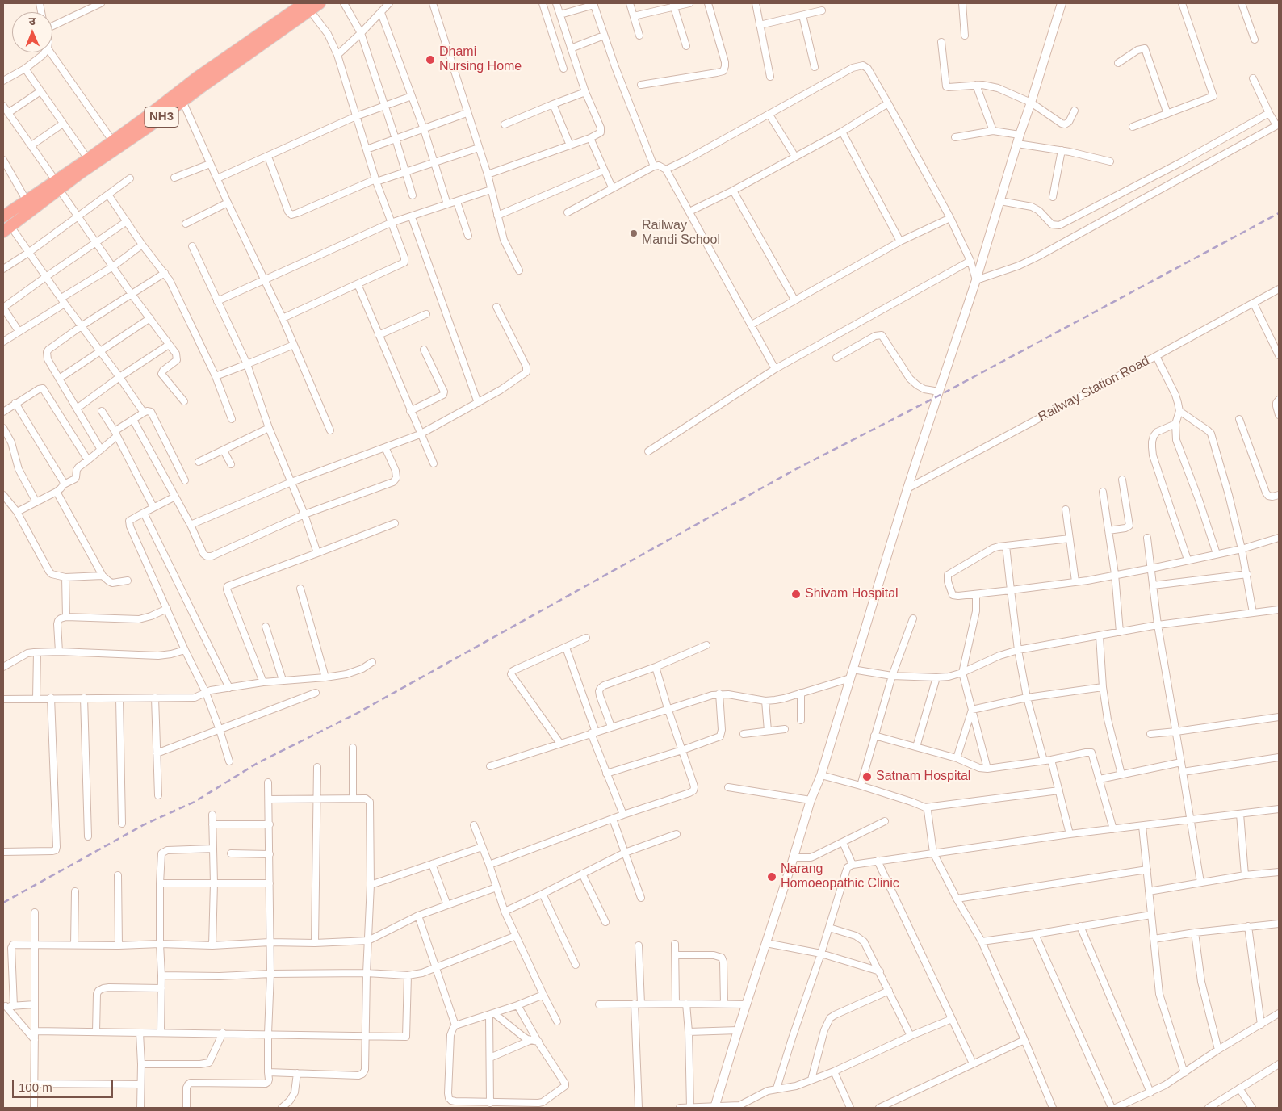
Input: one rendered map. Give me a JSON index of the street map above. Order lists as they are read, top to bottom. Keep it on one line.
{"streets":{"highway":["NH3"],"street":["Railway Station Road"]},"places":["Dhami Nursing Home","Railway Mandi School","Shivam Hospital","Satnam Hospital","Narang Homoeopathic Clinic"],"scale_bar":"100 m","north":"top"}
